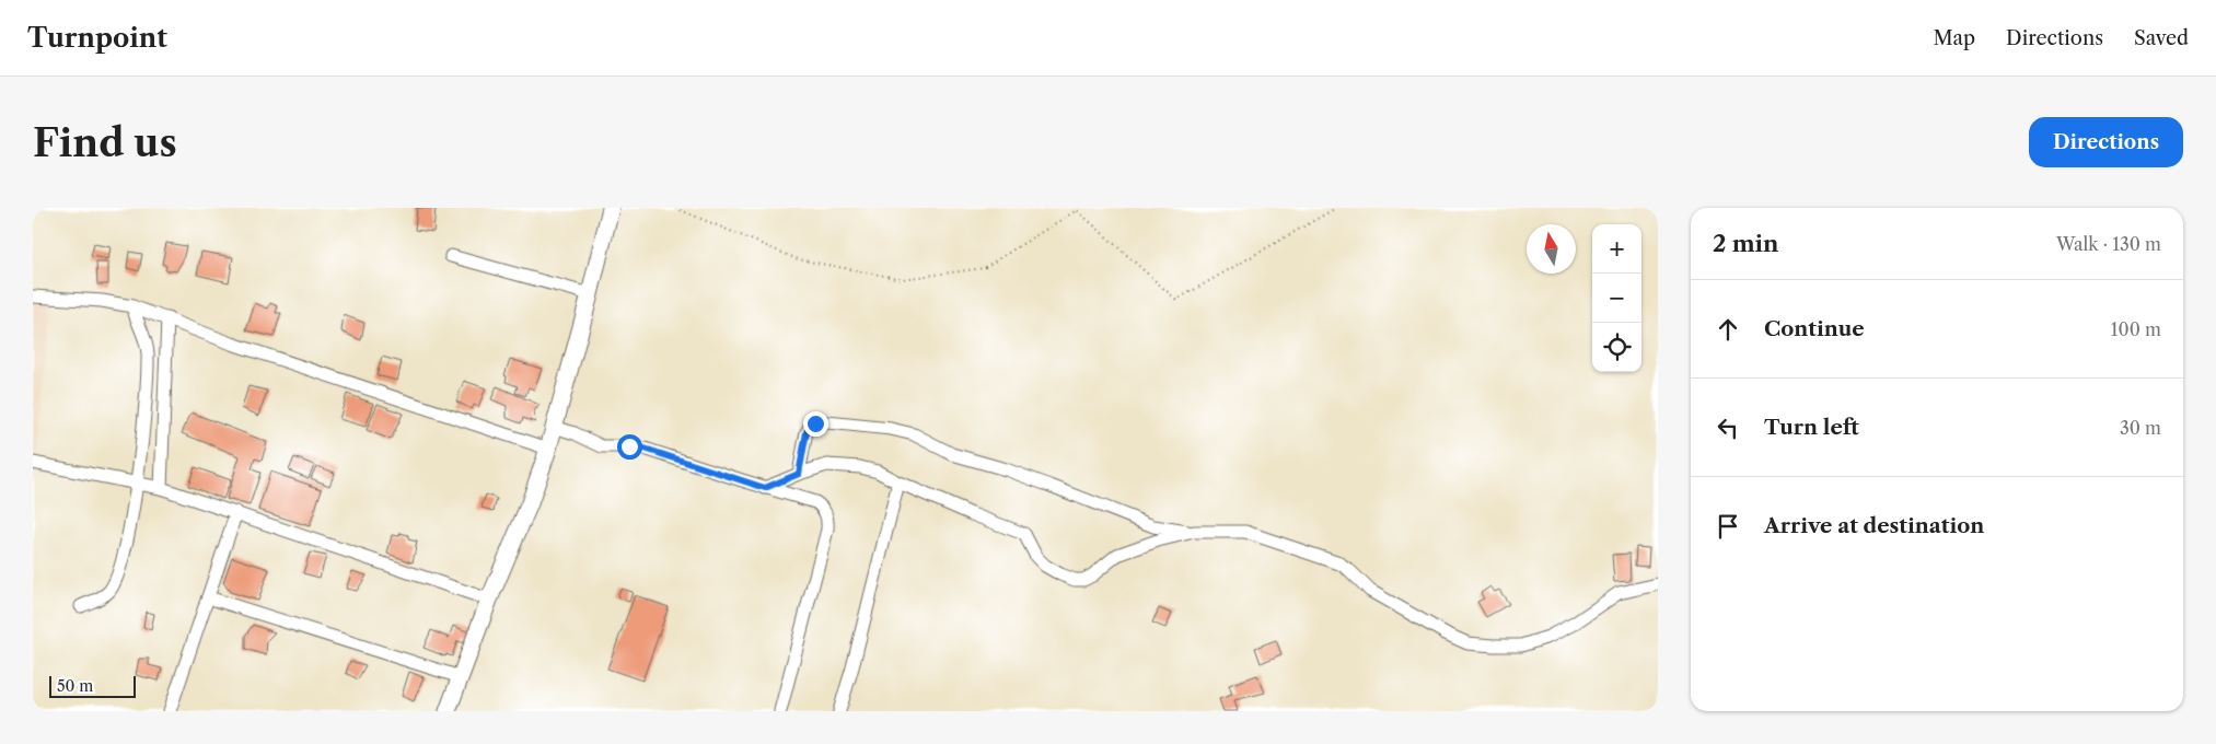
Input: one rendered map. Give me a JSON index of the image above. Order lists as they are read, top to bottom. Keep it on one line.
{"scale_bar":"50 m","north":"top","page":{"header":"Turnpoint","nav":["Map","Directions","Saved"],"buttons":"Directions","title":"Find us","heading":["2 min","Walk · 130 m"],"map_buttons":["+","−"],"list":[["Continue","100 m"],["Turn left","30 m"],"Arrive at destination"],"scale":"50 m"}}
